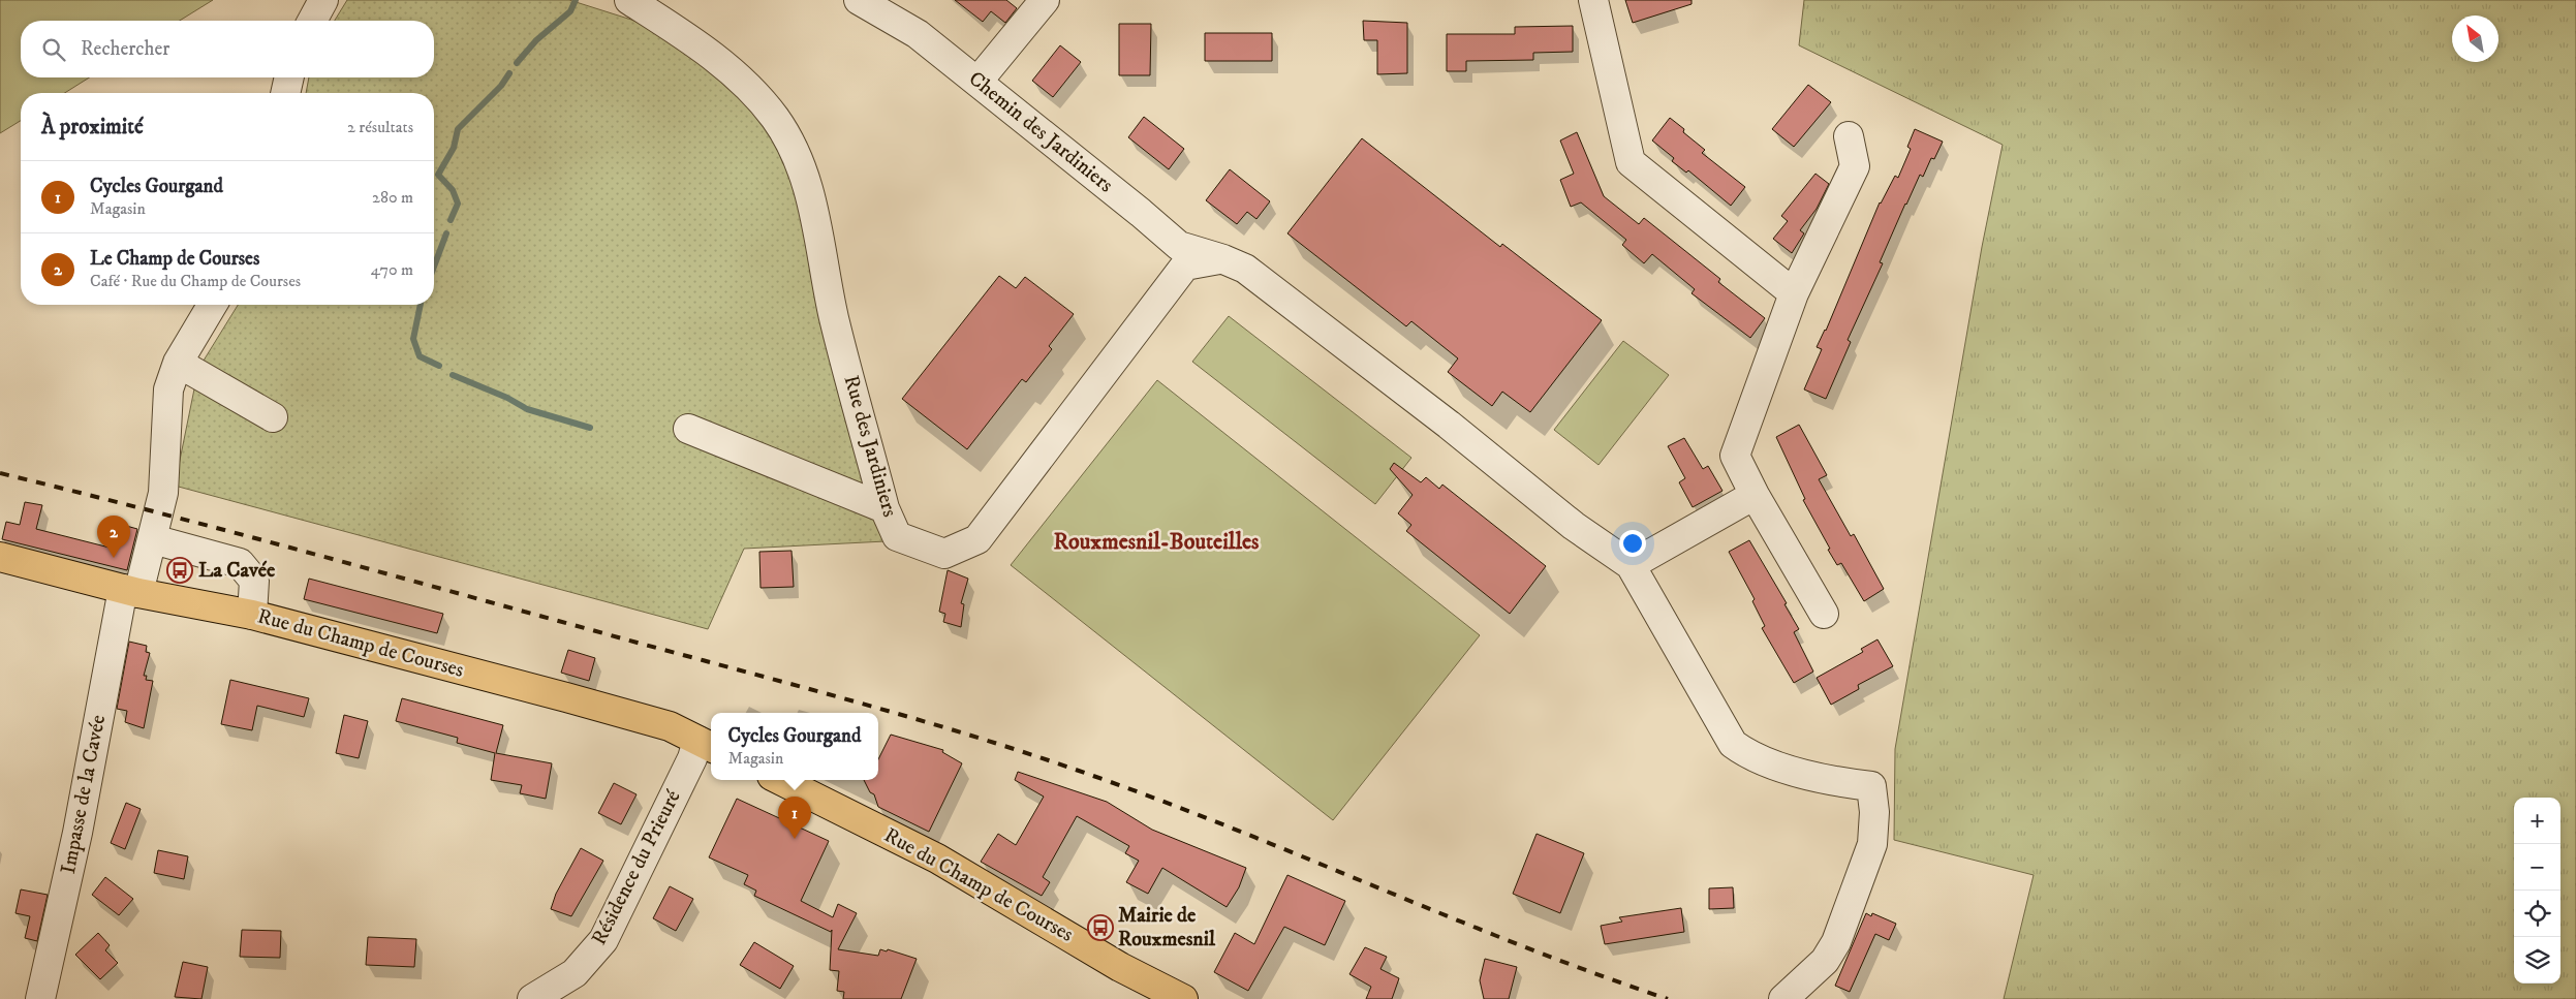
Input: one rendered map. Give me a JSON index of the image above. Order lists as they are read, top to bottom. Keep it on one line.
{"streets":{"main road":["Rue du Champ de Courses"],"street":["Chemin des Jardiniers","Rue des Jardiniers","Impasse de la Cavée","Résidence du Prieuré"]},"crossings":[["Chemin des Jardiniers","Rue des Jardiniers"],["Rue du Champ de Courses","Impasse de la Cavée"],["Rue du Champ de Courses","Résidence du Prieuré"]],"districts":["Rouxmesnil-Bouteilles"],"places":{"bus stop":["La Cavée","Mairie de Rouxmesnil"]},"north":"top left","page":{"search":"Rechercher","heading":["À proximité","2 résultats"],"list":[{"mark":"1","name":"Cycles Gourgand","note":"Magasin","value":"280 m"},{"mark":"2","name":"Le Champ de Courses","note":"Café · Rue du Champ de Courses","value":"470 m"}],"pins":["2","1"],"popup":["Cycles Gourgand","Magasin"],"map_buttons":["+","−"]}}
